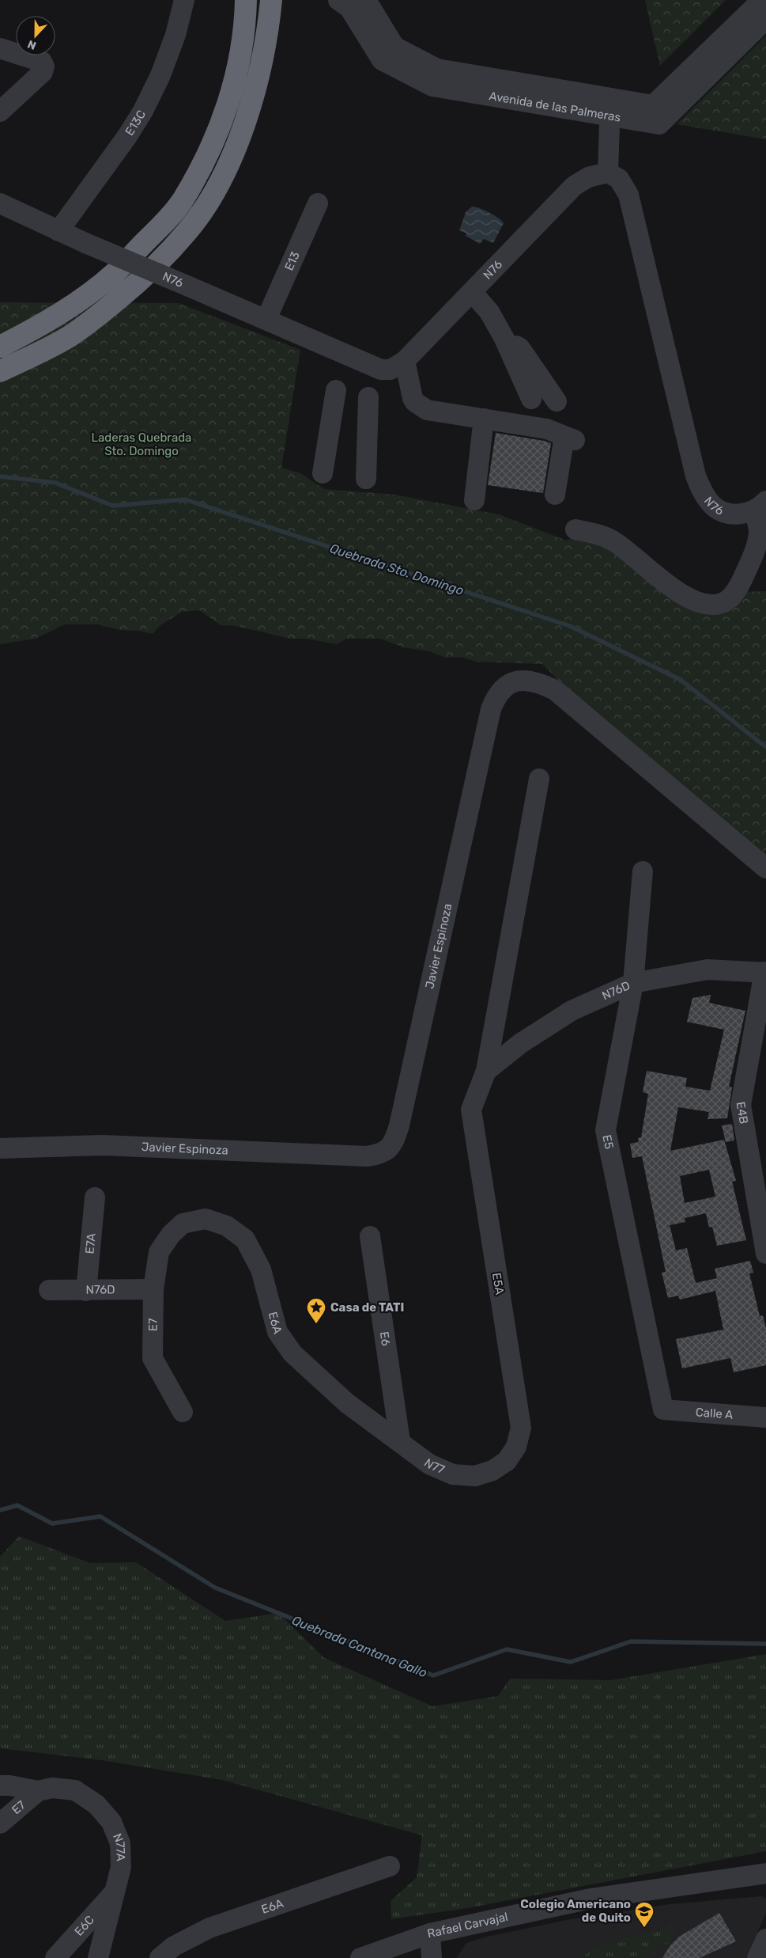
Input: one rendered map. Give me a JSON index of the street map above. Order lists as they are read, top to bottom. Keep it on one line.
{"streets":{"street":["Avenida de las Palmeras","E13C","E13","N76","Javier Espinoza","N76D","E4B","E5","E7A","E5A","E6A","E7","E6","Calle A","N77","N77A","E6C","Rafael Carvajal"]},"crossings":[["E13C","N76"],["E13","N76"],["N76D","E4B"],["N76D","E5"],["N76D","E7A"],["N76D","E5A"],["N76D","E7"],["E5","Calle A"],["E5A","N77"],["E6A","E7"],["E6A","E6"],["E6A","N77"],["E7","N77A"],["E6","N77"],["N77A","E6C"]],"water":["Quebrada Sto. Domingo","Quebrada Cantana Gallo"],"parks":["Laderas Quebrada Sto. Domingo"],"places":{"place":["Casa de TATI"],"school or university":["Colegio Americano de Quito"]},"north":"bottom"}
